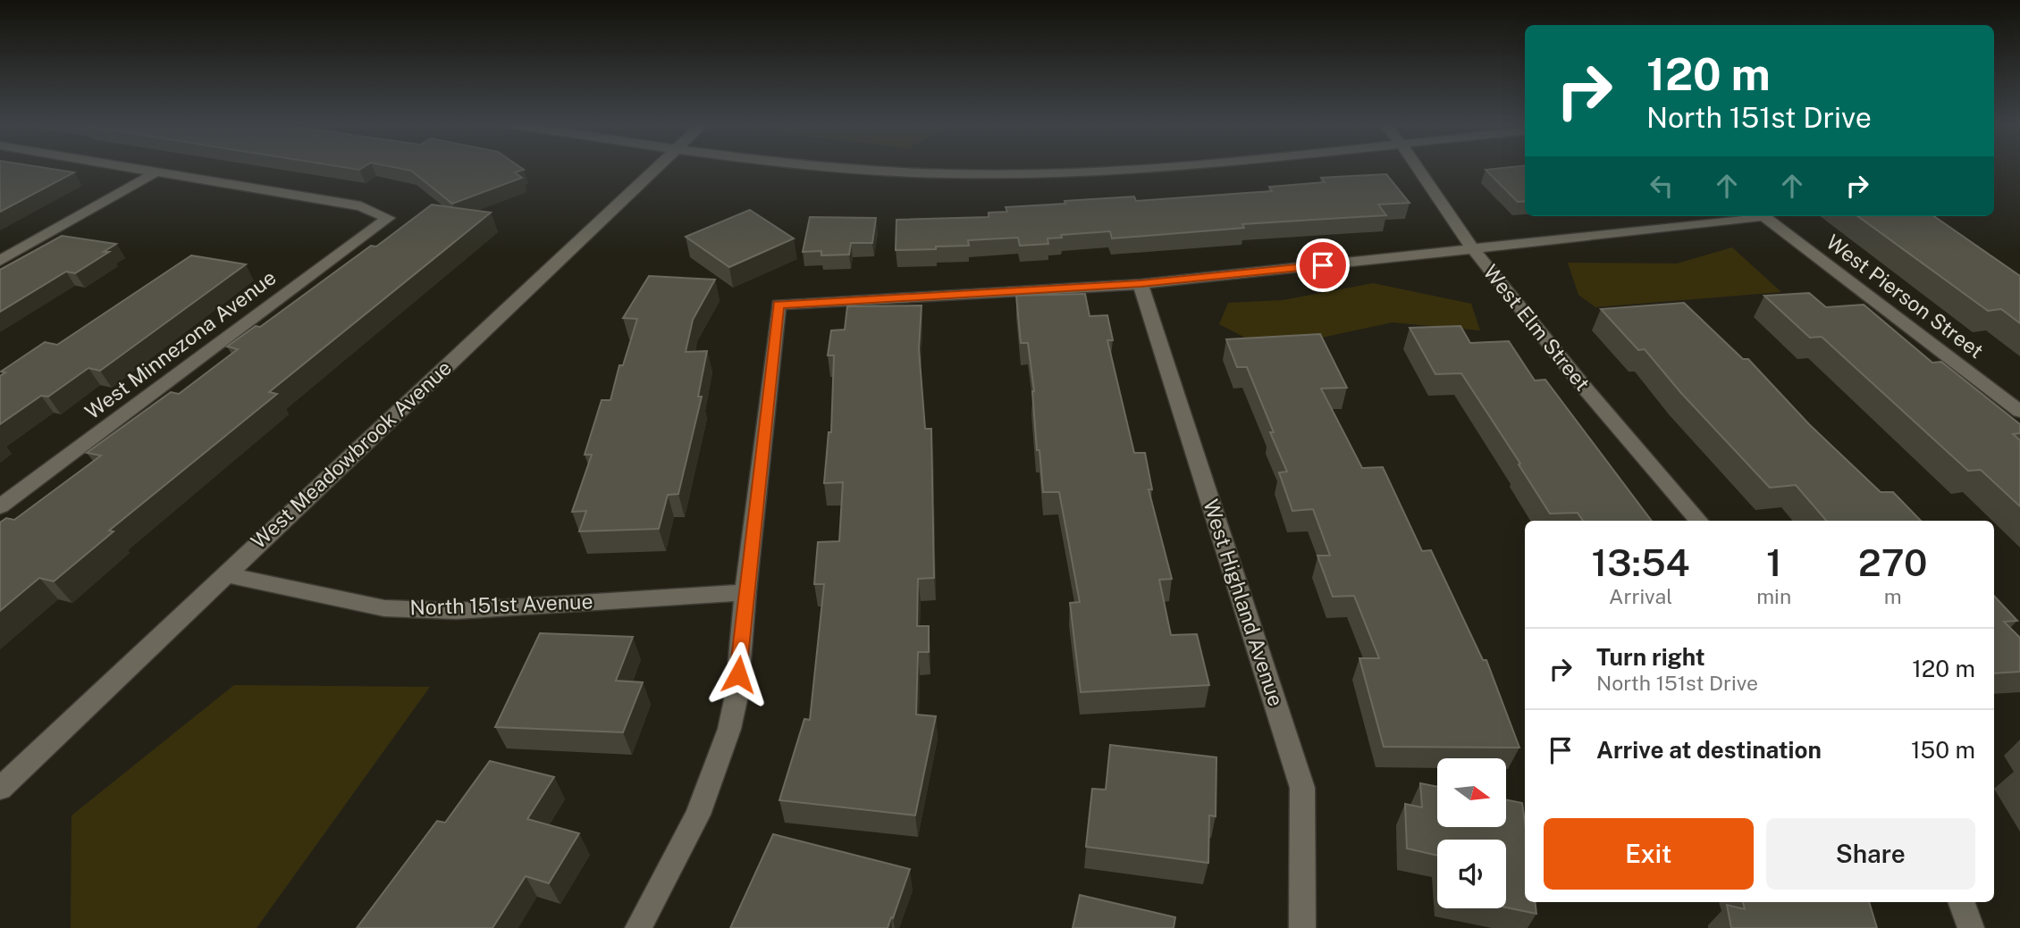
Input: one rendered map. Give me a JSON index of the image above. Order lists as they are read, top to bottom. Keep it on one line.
{"streets":{"street":["West Pierson Street","West Elm Street","West Minnezona Avenue","West Meadowbrook Avenue","West Highland Avenue","North 151st Avenue"]},"crossings":[["West Pierson Street","West Elm Street"],["West Meadowbrook Avenue","North 151st Avenue"]],"north":"right","page":{"turn":["120 m","North 151st Drive"],"eta":["13:54","Arrival","1","min","270","m"],"list":[{"name":"Turn right","note":"North 151st Drive","value":"120 m"},{"name":"Arrive at destination","value":"150 m"}],"buttons":["Exit","Share"]}}
